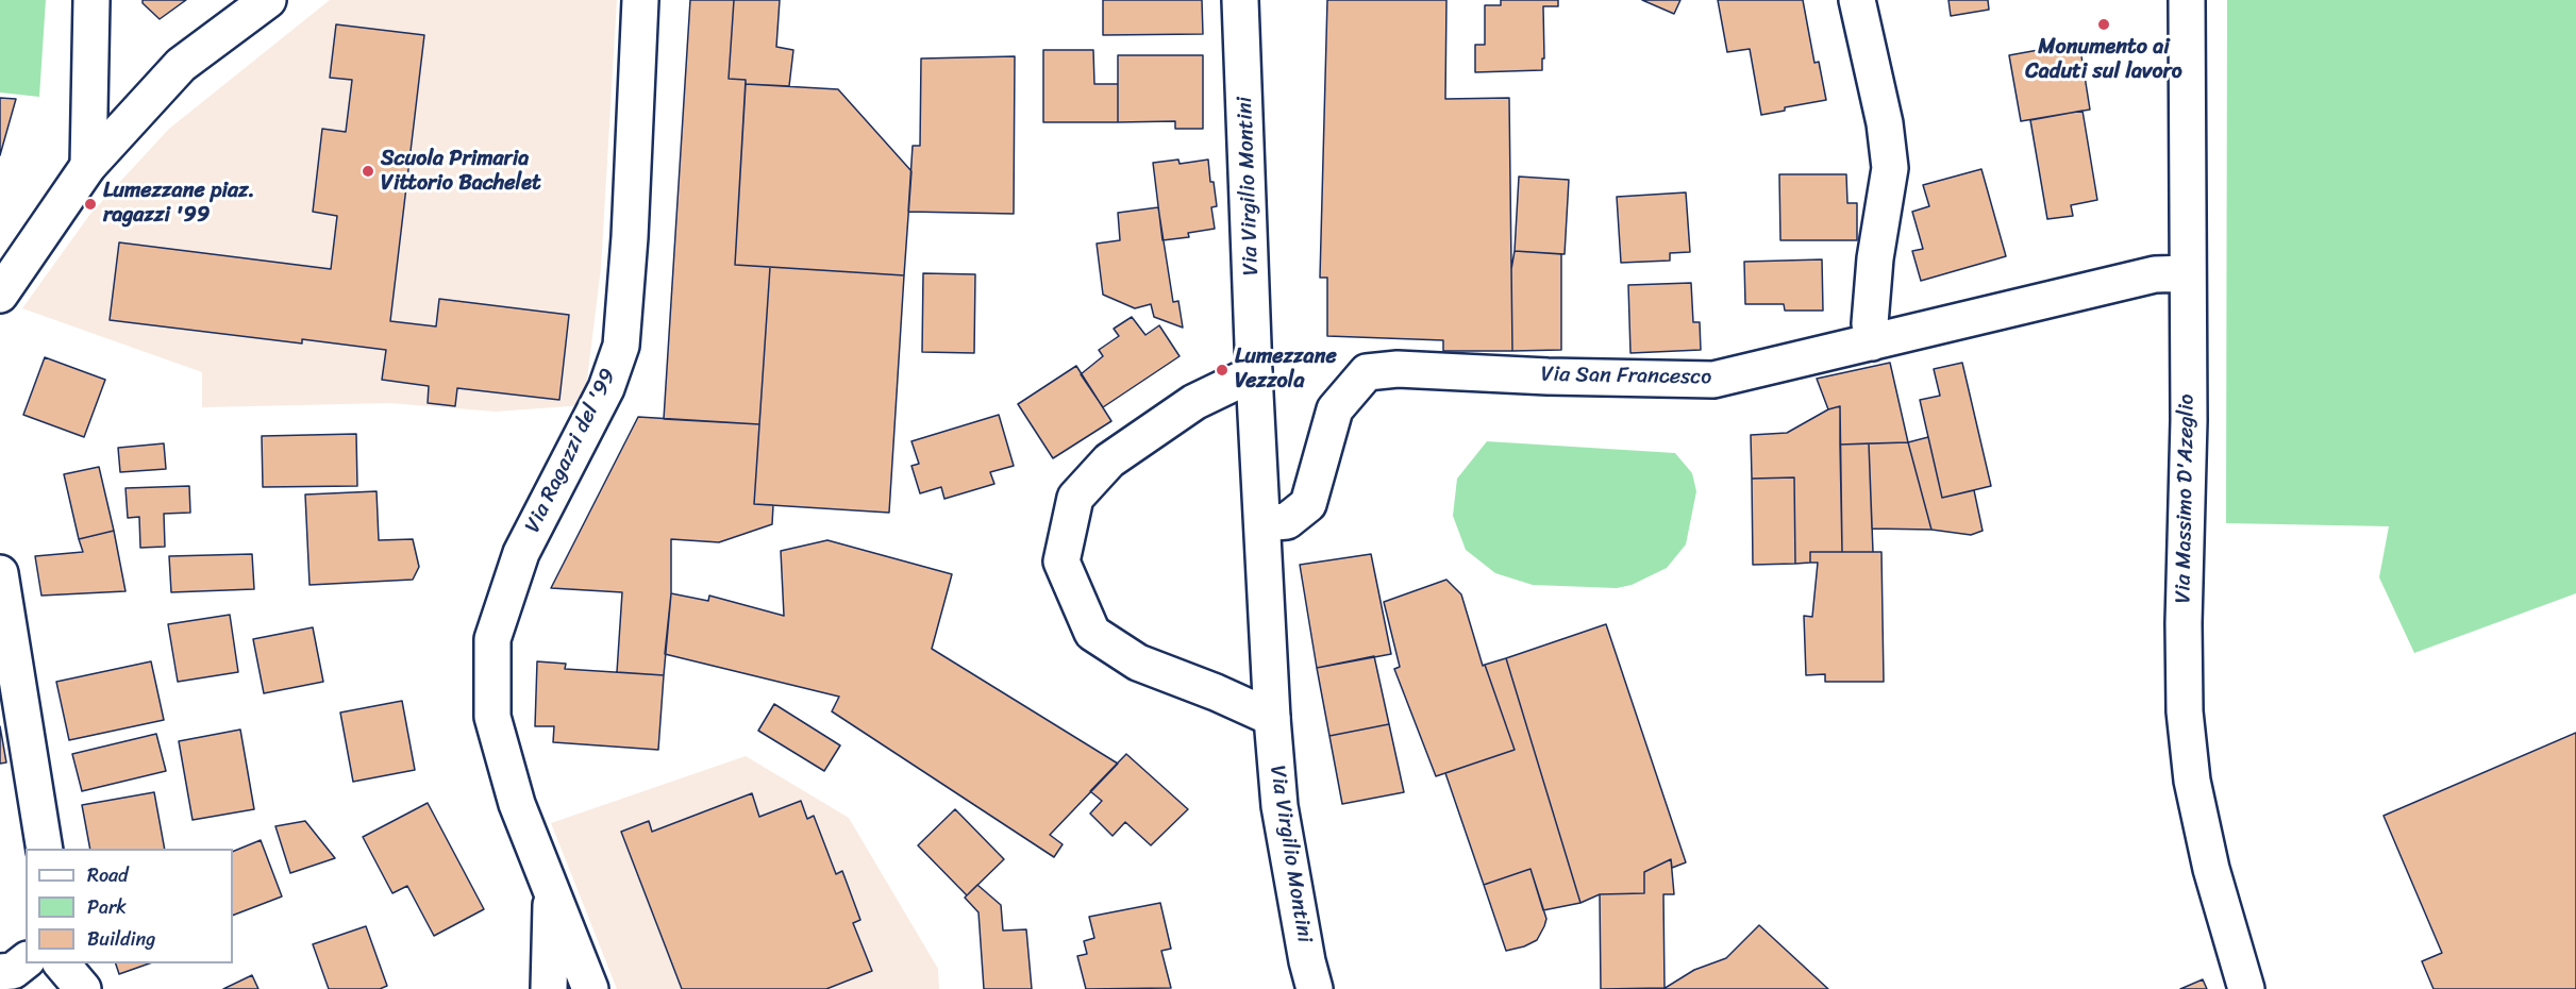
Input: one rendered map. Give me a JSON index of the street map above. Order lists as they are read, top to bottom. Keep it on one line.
{"streets":{"street":["Via Virgilio Montini","Via San Francesco","Via Ragazzi del '99","Via Massimo D'Azeglio"]},"crossings":[["Via Virgilio Montini","Via San Francesco"],["Via San Francesco","Via Massimo D'Azeglio"]],"places":["Monumento ai Caduti sul lavoro","Scuola Primaria Vittorio Bachelet","Lumezzane piaz. ragazzi '99","Lumezzane Vezzola"],"legend":["Road","Park","Building"]}
